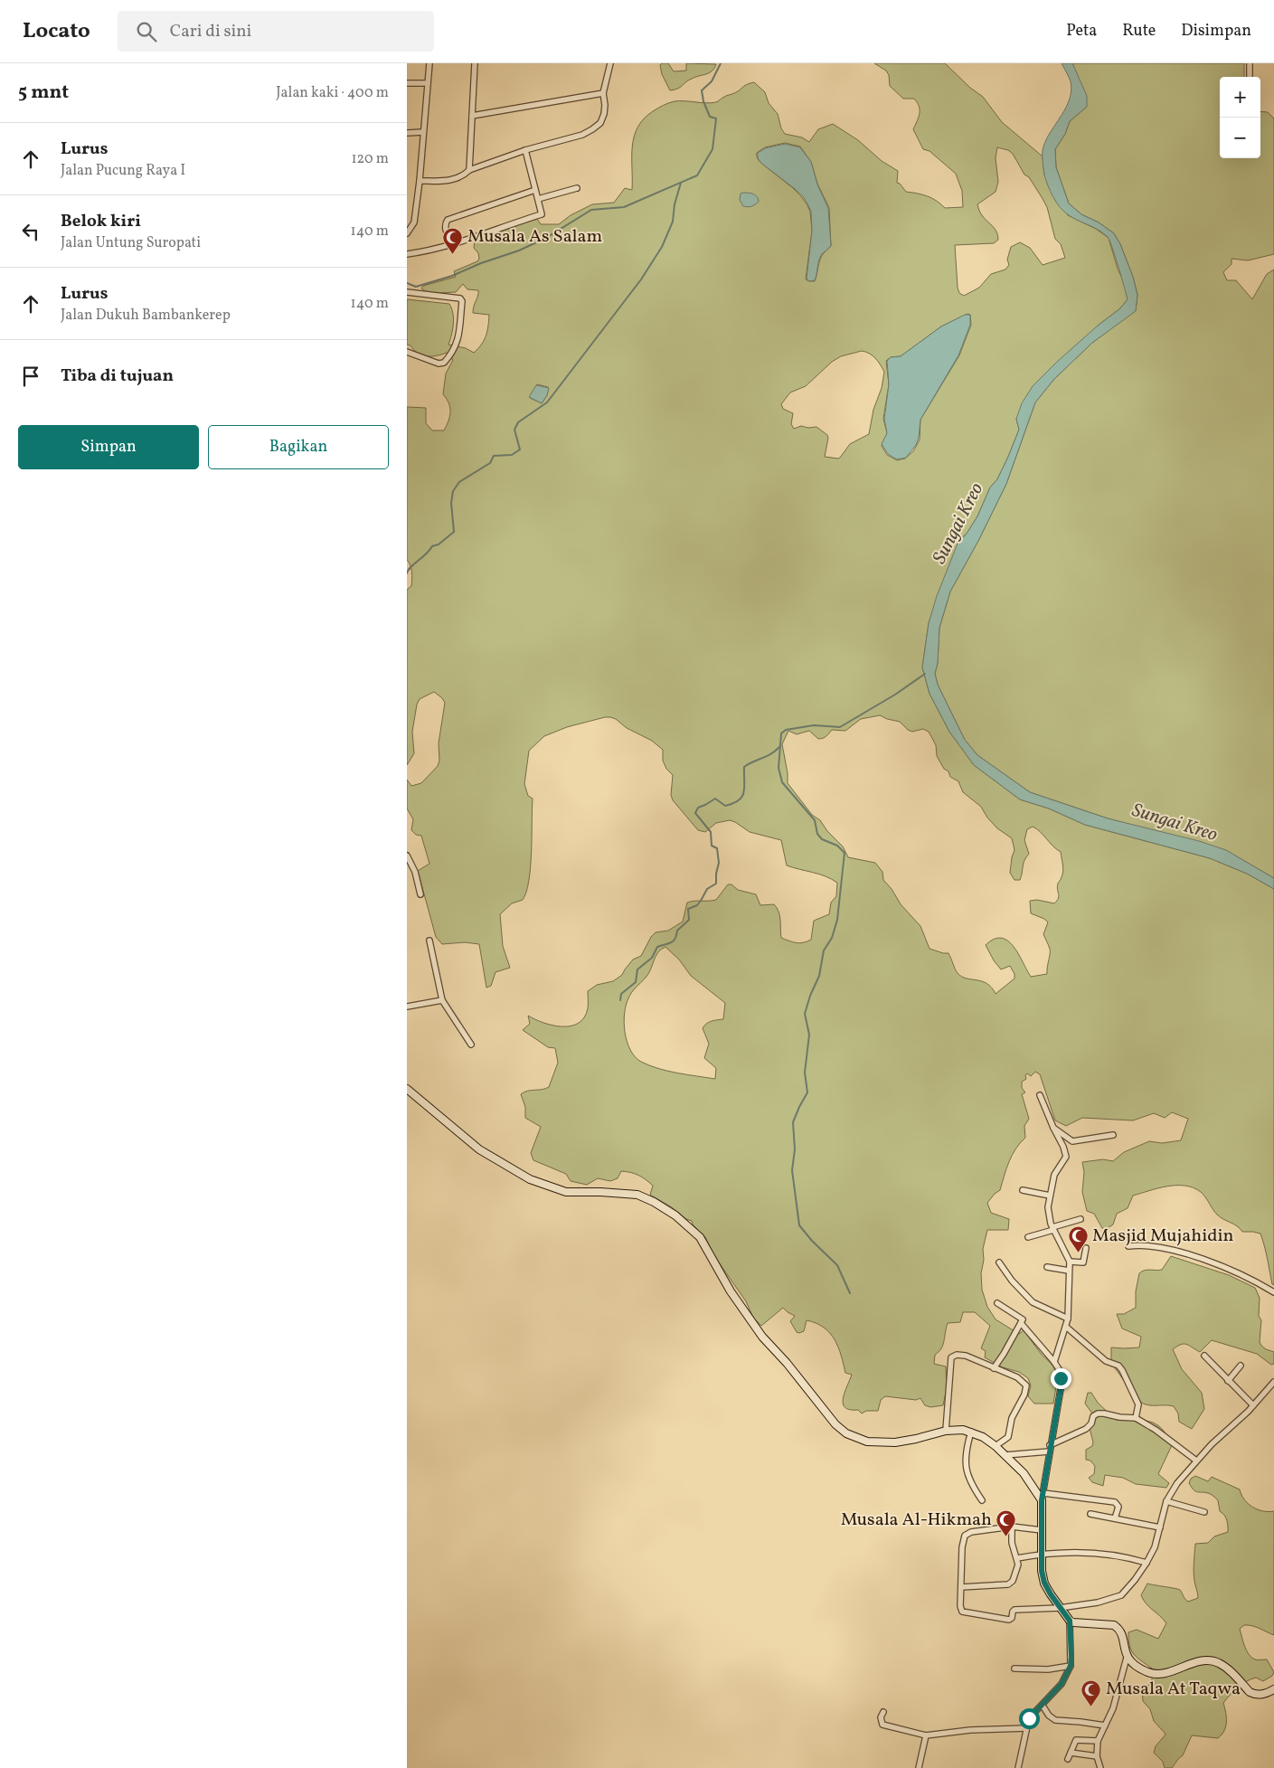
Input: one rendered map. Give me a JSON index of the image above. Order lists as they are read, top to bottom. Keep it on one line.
{"water":["Sungai Kreo"],"places":{"mosque":["Musala As Salam","Masjid Mujahidin","Musala Al-Hikmah","Musala At Taqwa"]},"page":{"header":"Locato","search":"Cari di sini","nav":["Peta","Rute","Disimpan"],"heading":["5 mnt","Jalan kaki · 400 m"],"map_buttons":["+","−"],"list":[["Lurus","Jalan Pucung Raya I","120 m"],["Belok kiri","Jalan Untung Suropati","140 m"],["Lurus","Jalan Dukuh Bambankerep","140 m"],"Tiba di tujuan"],"buttons":["Simpan","Bagikan"]}}
